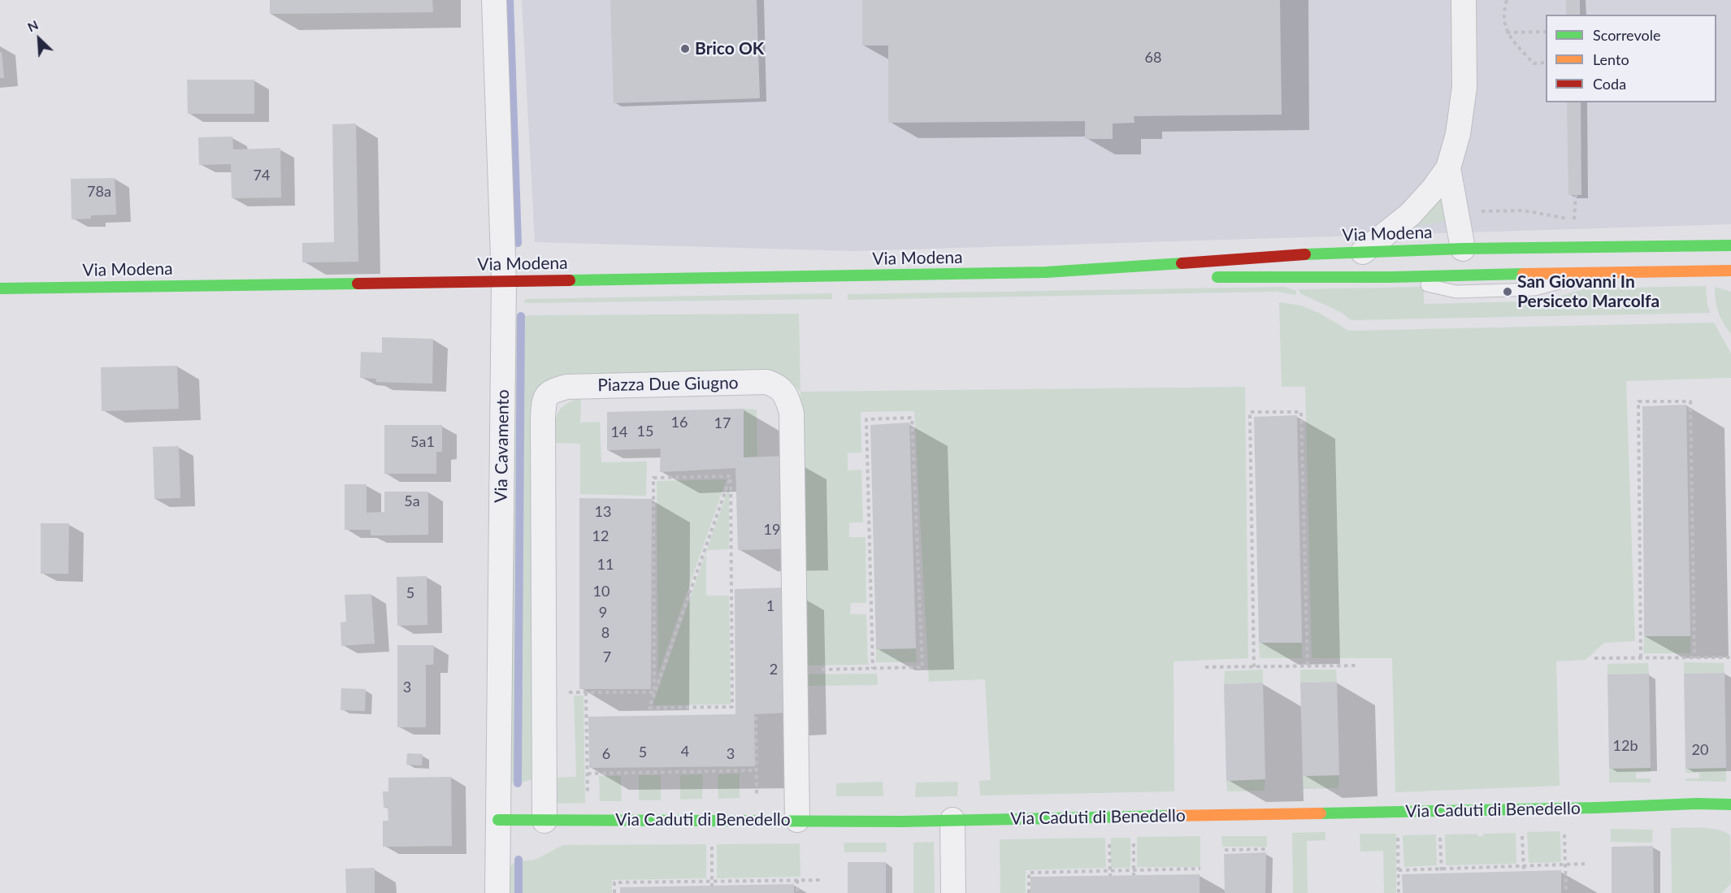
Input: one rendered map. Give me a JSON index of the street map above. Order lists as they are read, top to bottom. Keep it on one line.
{"streets":{"main road":["Via Modena","Via Caduti di Benedello"],"street":["Piazza Due Giugno","Via Cavamento"]},"crossings":[["Via Modena","Via Cavamento"],["Piazza Due Giugno","Via Caduti di Benedello"],["Via Cavamento","Via Caduti di Benedello"]],"places":["Brico OK","San Giovanni In Persiceto Marcolfa"],"house_numbers":["68","74","78a","16","17","15","14","5a1","5a","13","19","12","11","10","5","1","9","8","7","2","3","12b","20","4","5","6","3"],"legend":["Scorrevole","Lento","Coda"],"north":"top left"}
